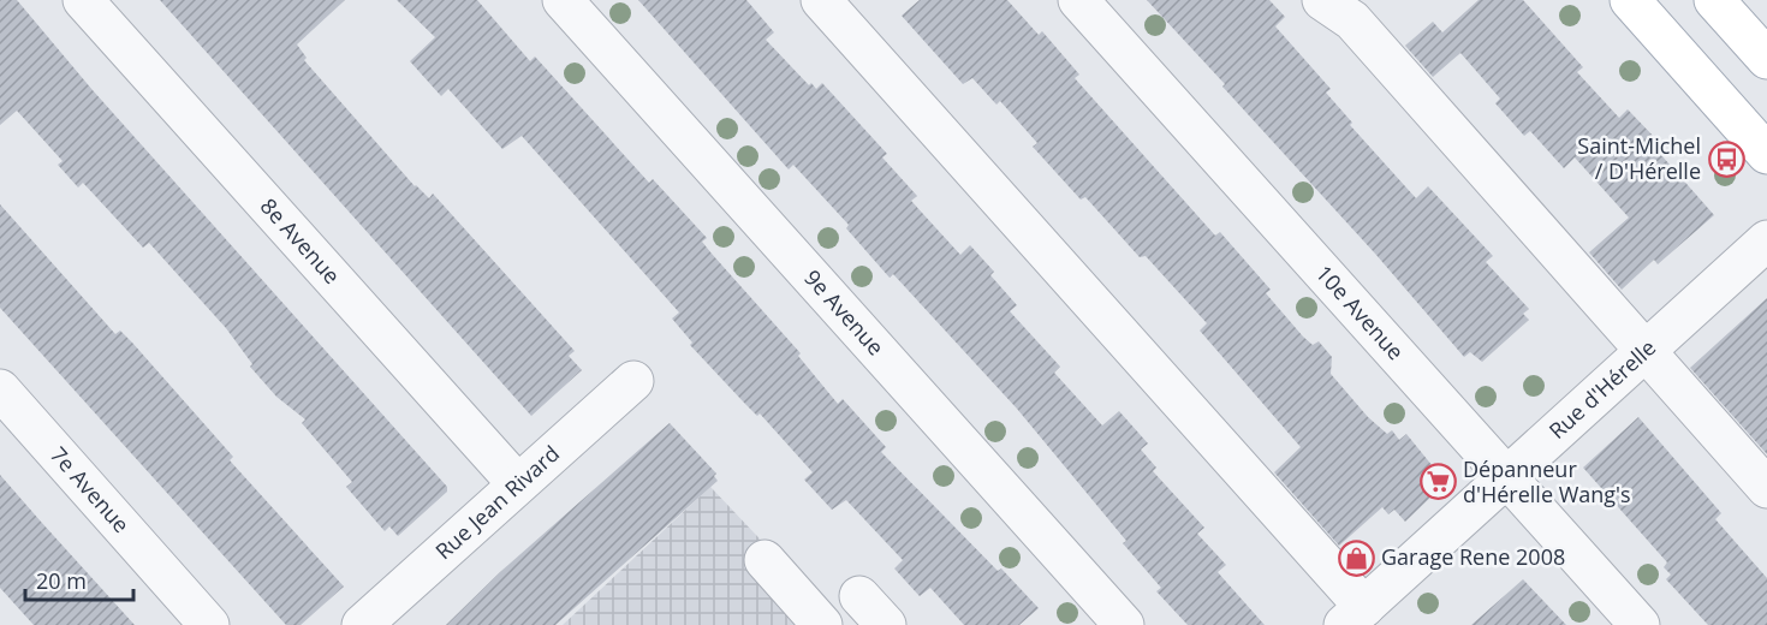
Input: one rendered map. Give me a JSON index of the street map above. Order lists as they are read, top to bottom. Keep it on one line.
{"streets":{"street":["8e Avenue","9e Avenue","10e Avenue","Rue d'Hérelle","7e Avenue","Rue Jean Rivard"]},"crossings":[["8e Avenue","Rue Jean Rivard"],["10e Avenue","Rue d'Hérelle"]],"places":{"bus stop":["Saint-Michel / D'Hérelle"],"supermarket":["Dépanneur d'Hérelle Wang's"],"shop":["Garage Rene 2008"]},"scale_bar":"20 m"}
